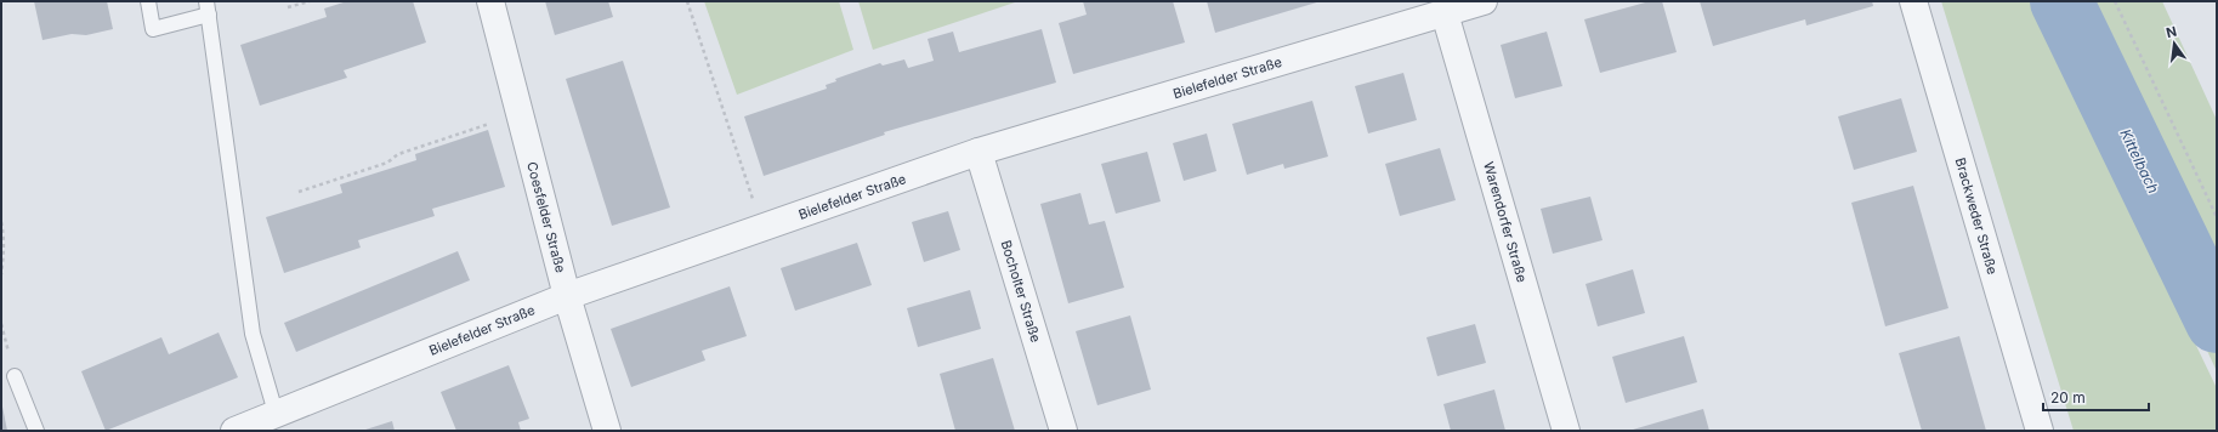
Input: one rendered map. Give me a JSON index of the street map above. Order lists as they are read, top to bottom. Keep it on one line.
{"streets":{"street":["Bielefelder Straße","Brackweder Straße","Coesfelder Straße","Warendorfer Straße","Bocholter Straße"]},"crossings":[["Bielefelder Straße","Coesfelder Straße"],["Bielefelder Straße","Warendorfer Straße"],["Bielefelder Straße","Bocholter Straße"]],"water":["Kittelbach"],"scale_bar":"20 m","north":"top"}
